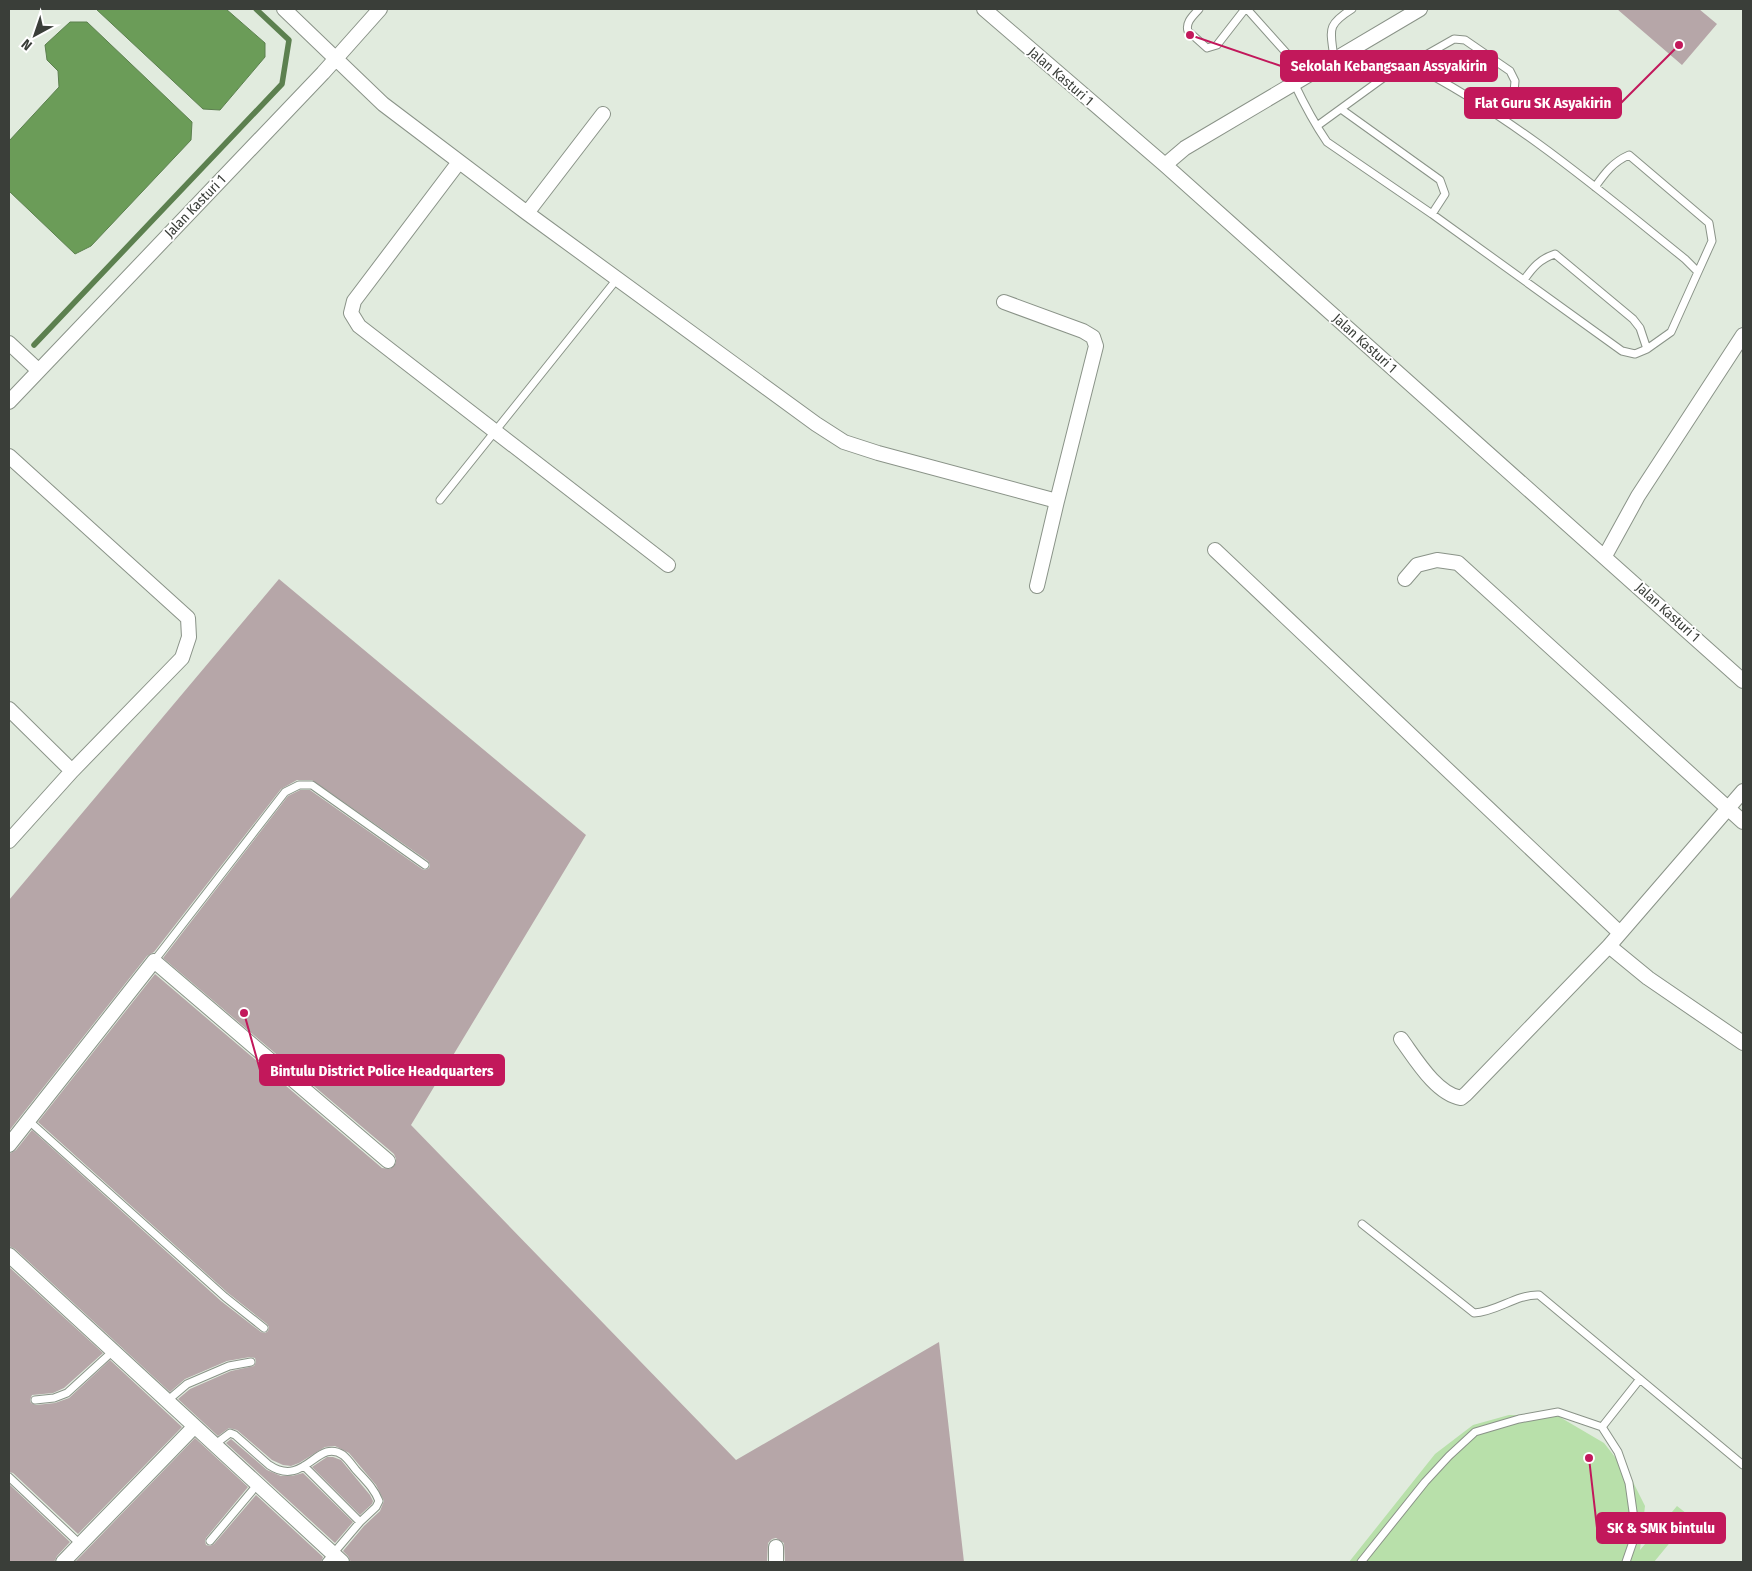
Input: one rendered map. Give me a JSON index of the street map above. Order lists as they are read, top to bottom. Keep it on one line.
{"streets":{"street":["Jalan Kasturi 1"]},"places":["Sekolah Kebangsaan Assyakirin","Flat Guru SK Asyakirin","Bintulu District Police Headquarters","SK & SMK bintulu"],"north":"bottom left"}
